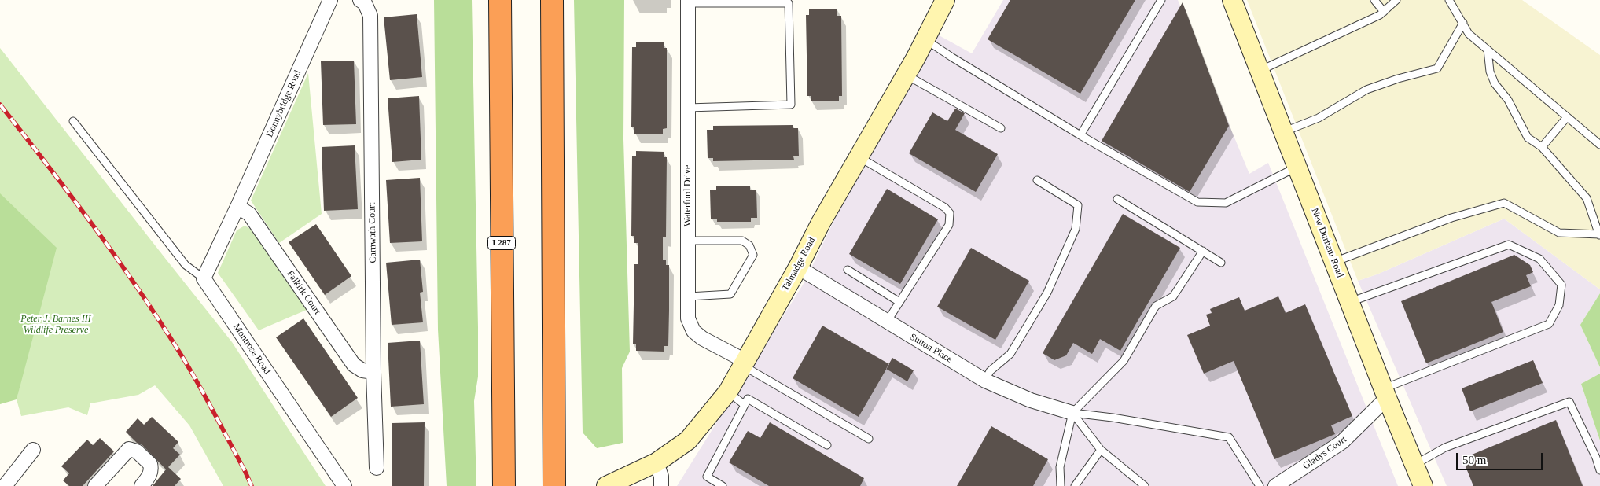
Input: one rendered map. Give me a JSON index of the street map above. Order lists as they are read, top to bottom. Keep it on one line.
{"streets":{"highway":["I 287"],"street":["Donnybridge Road","Waterford Drive","Carnwath Court","New Durham Road","Talmadge Road","Falkirk Court","Sutton Place","Montrose Road","Gladys Court"]},"crossings":[["Donnybridge Road","Falkirk Court"],["Waterford Drive","Talmadge Road"],["Carnwath Court","Falkirk Court"],["New Durham Road","Gladys Court"],["Talmadge Road","Sutton Place"]],"parks":["Peter J. Barnes III Wildlife Preserve"],"scale_bar":"50 m"}
